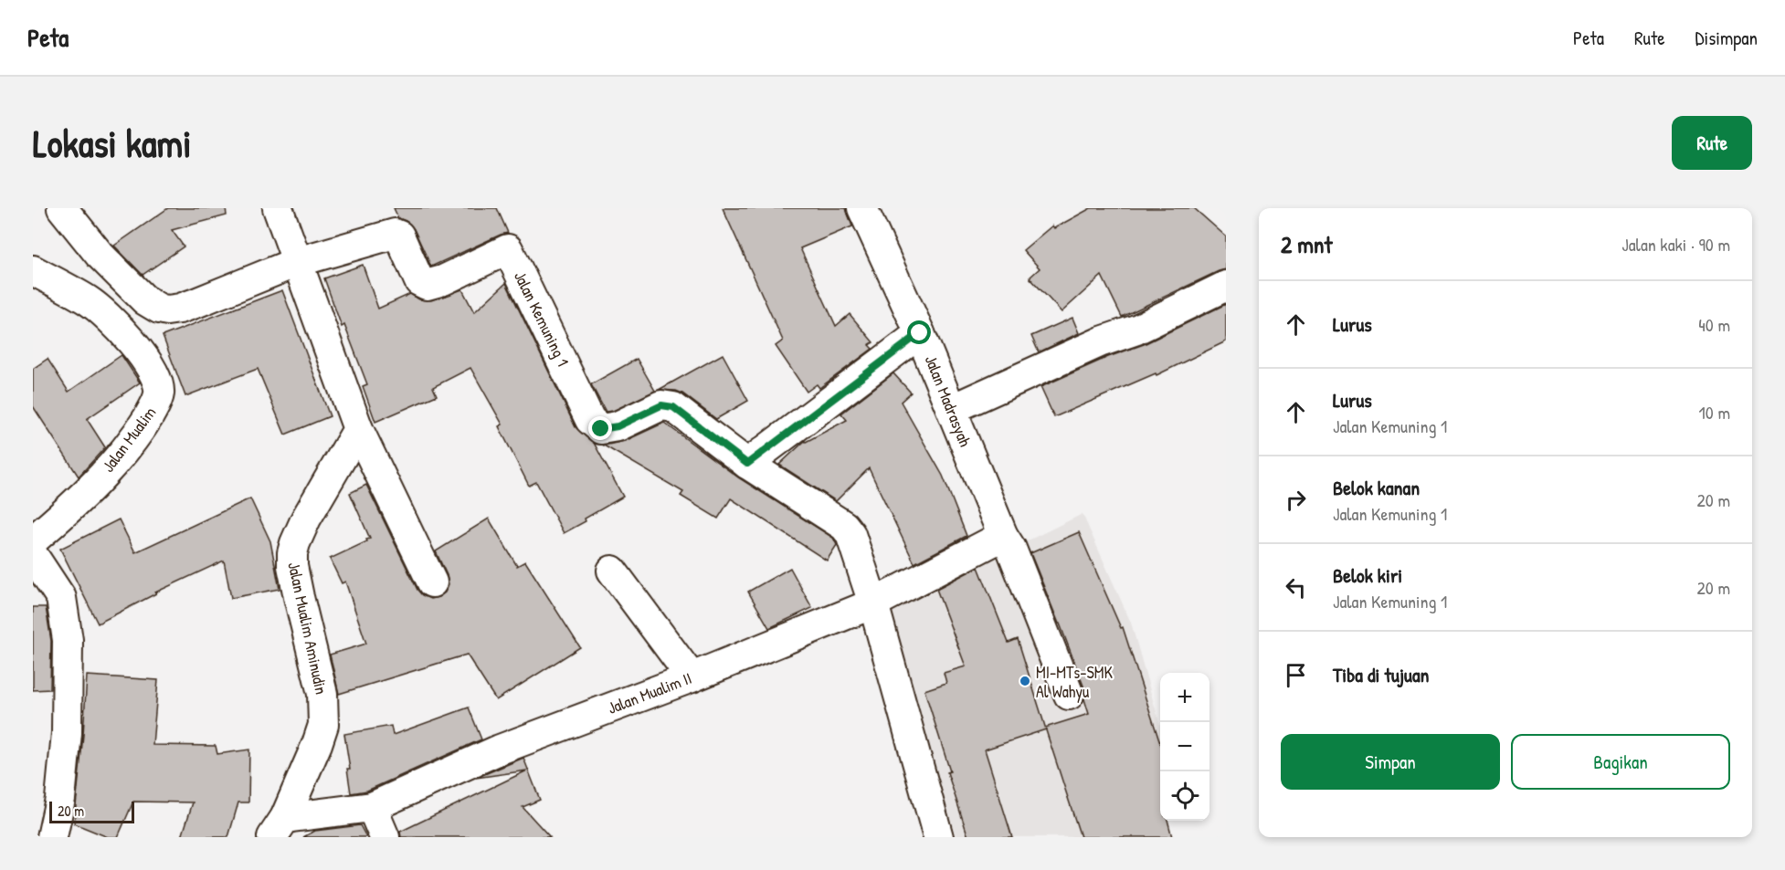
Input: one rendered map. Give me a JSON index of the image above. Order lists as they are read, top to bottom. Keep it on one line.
{"streets":{"street":["Jalan Kemuning 1","Jalan Madrasyah","Jalan Mualim","Jalan Mualim Aminudin","Jalan Mualim II"]},"crossings":[["Jalan Madrasyah","Jalan Mualim II"],["Jalan Mualim Aminudin","Jalan Mualim II"]],"places":["MI-MTs-SMK Al Wahyu"],"scale_bar":"20 m","page":{"header":"Peta","nav":["Peta","Rute","Disimpan"],"buttons":["Rute",["Simpan","Bagikan"]],"title":"Lokasi kami","heading":["2 mnt","Jalan kaki · 90 m"],"list":[["Lurus","40 m"],["Lurus","Jalan Kemuning 1","10 m"],["Belok kanan","Jalan Kemuning 1","20 m"],["Belok kiri","Jalan Kemuning 1","20 m"],"Tiba di tujuan"],"map_buttons":["+","−"],"scale":"20 m"}}
